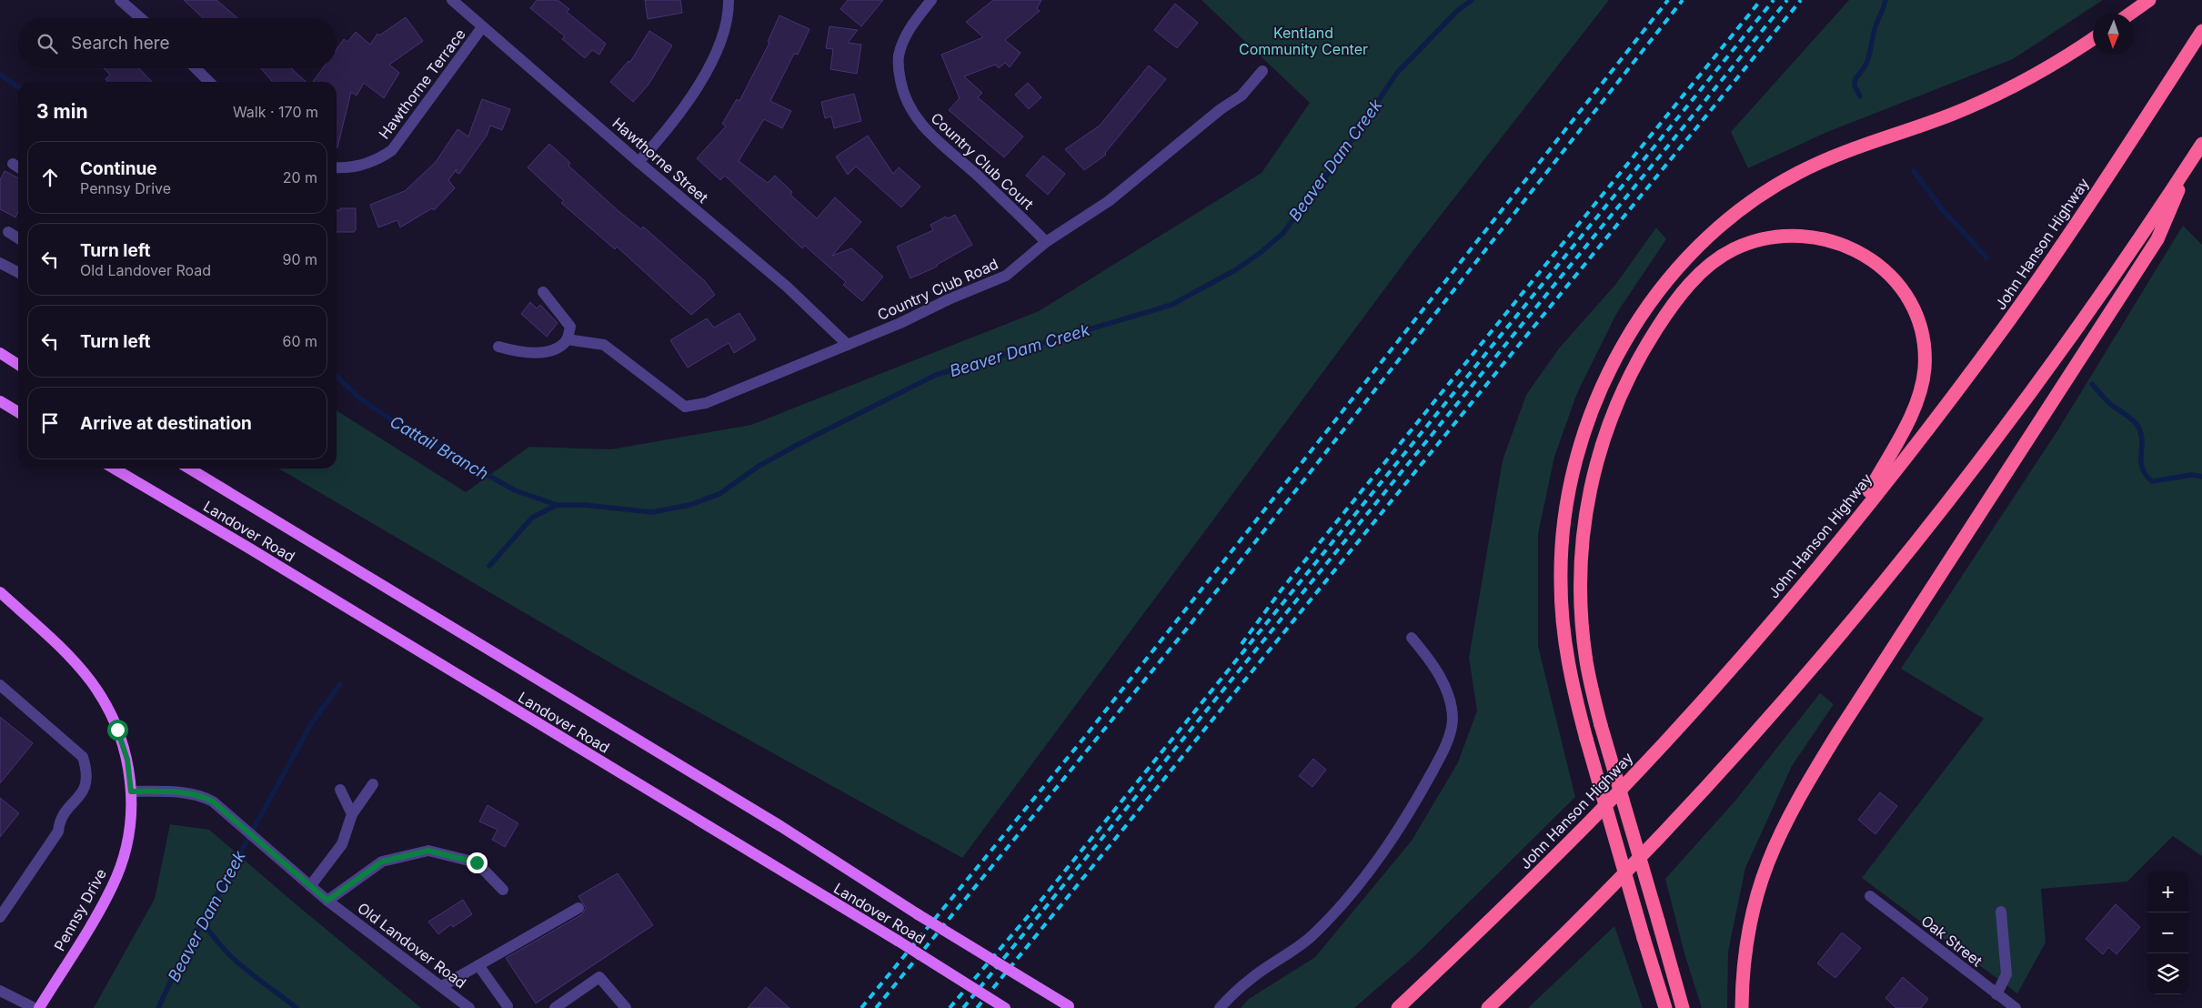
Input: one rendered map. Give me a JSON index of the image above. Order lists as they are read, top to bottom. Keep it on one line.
{"streets":{"highway":["John Hanson Highway"],"main road":["Landover Road","Pennsy Drive"],"street":["Hawthorne Terrace","Hawthorne Street","Country Club Court","Country Club Road","Oak Street","Old Landover Road"]},"crossings":[["Hawthorne Terrace","Hawthorne Street"],["Hawthorne Street","Country Club Road"],["Country Club Court","Country Club Road"],["Pennsy Drive","Old Landover Road"]],"water":["Beaver Dam Creek","Cattail Branch"],"parks":["Kentland Community Center"],"north":"bottom","page":{"search":"Search here","heading":["3 min","Walk · 170 m"],"list":[["Continue","Pennsy Drive","20 m"],["Turn left","Old Landover Road","90 m"],["Turn left","60 m"],"Arrive at destination"],"map_buttons":["+","−"]}}
